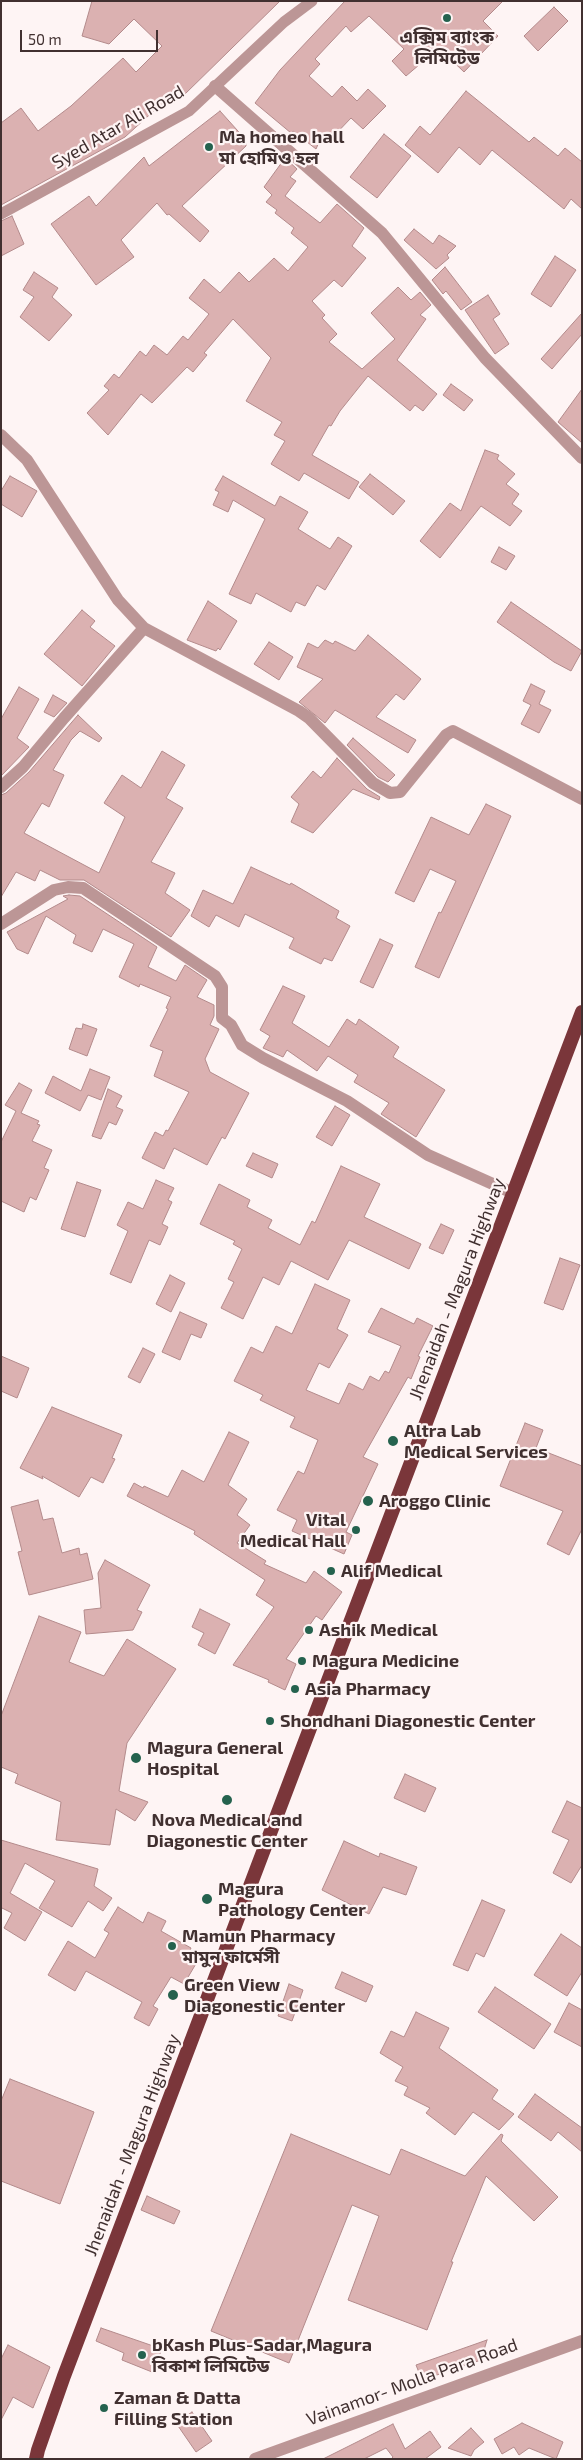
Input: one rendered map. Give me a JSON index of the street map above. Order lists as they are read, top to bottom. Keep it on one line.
{"streets":{"highway":["Jhenaidah - Magura Highway"],"street":["Vainamor- Molla Para Road"],"lane":["Syed Atar Ali Road"]},"places":["এক্সিম ব্যাংক লিমিটেড","Ma homeo hall মা হোমিও হল","Altra Lab Medical Services","Aroggo Clinic","Vital Medical Hall","Alif Medical","Ashik Medical","Magura Medicine","Asia Pharmacy","Shondhani Diagonestic Center","Magura General Hospital","Nova Medical and Diagonestic Center","Magura Pathology Center","Mamun Pharmacy মামুন ফার্মেসী","Green View Diagonestic Center","bKash Plus-Sadar,Magura বিকাশ লিমিটেড","Zaman & Datta Filling Station"],"scale_bar":"50 m"}
